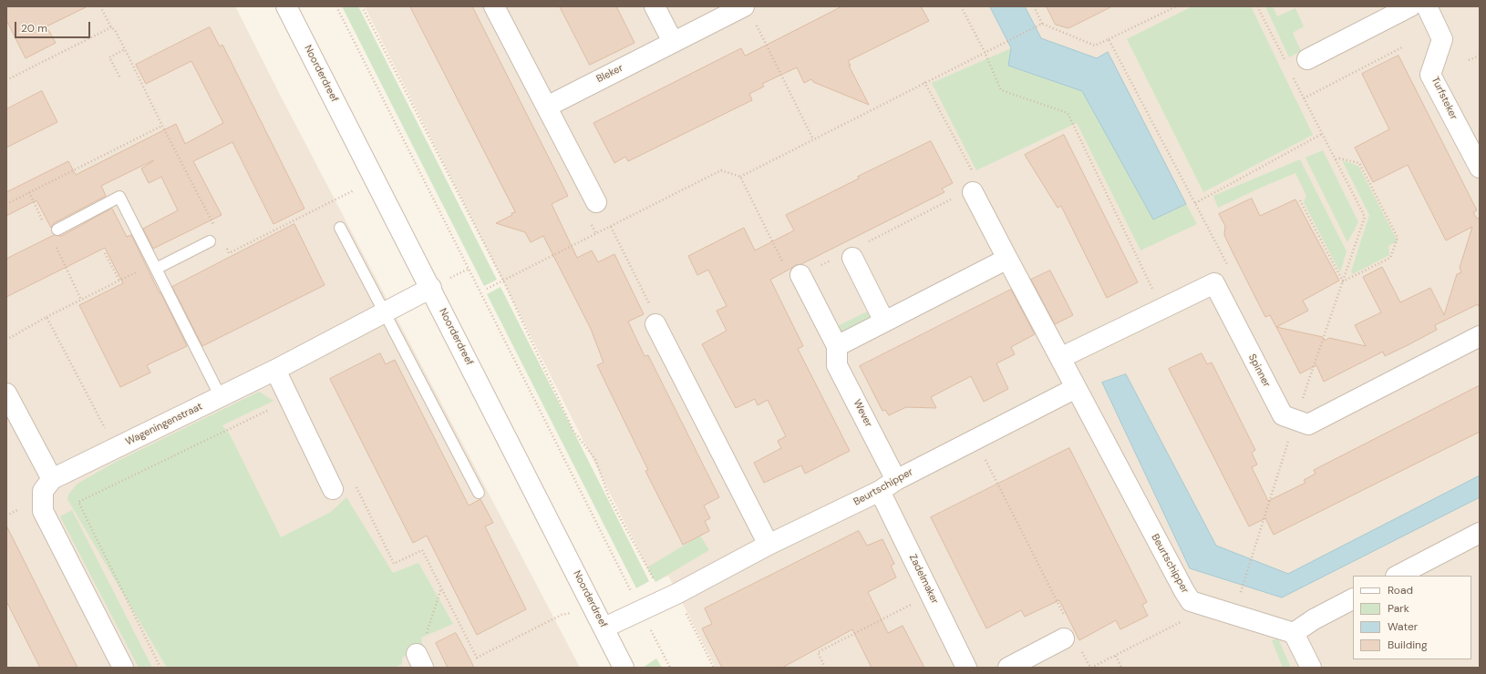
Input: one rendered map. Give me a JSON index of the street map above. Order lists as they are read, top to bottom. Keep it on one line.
{"streets":{"street":["Noorderdreef","Bleker","Turfsteker","Spinner","Wever","Wageningenstraat","Beurtschipper","Zadelmaker"]},"crossings":[["Noorderdreef","Wageningenstraat"],["Noorderdreef","Beurtschipper"],["Wever","Beurtschipper"],["Beurtschipper","Zadelmaker"]],"legend":["Road","Park","Water","Building"],"scale_bar":"20 m"}
